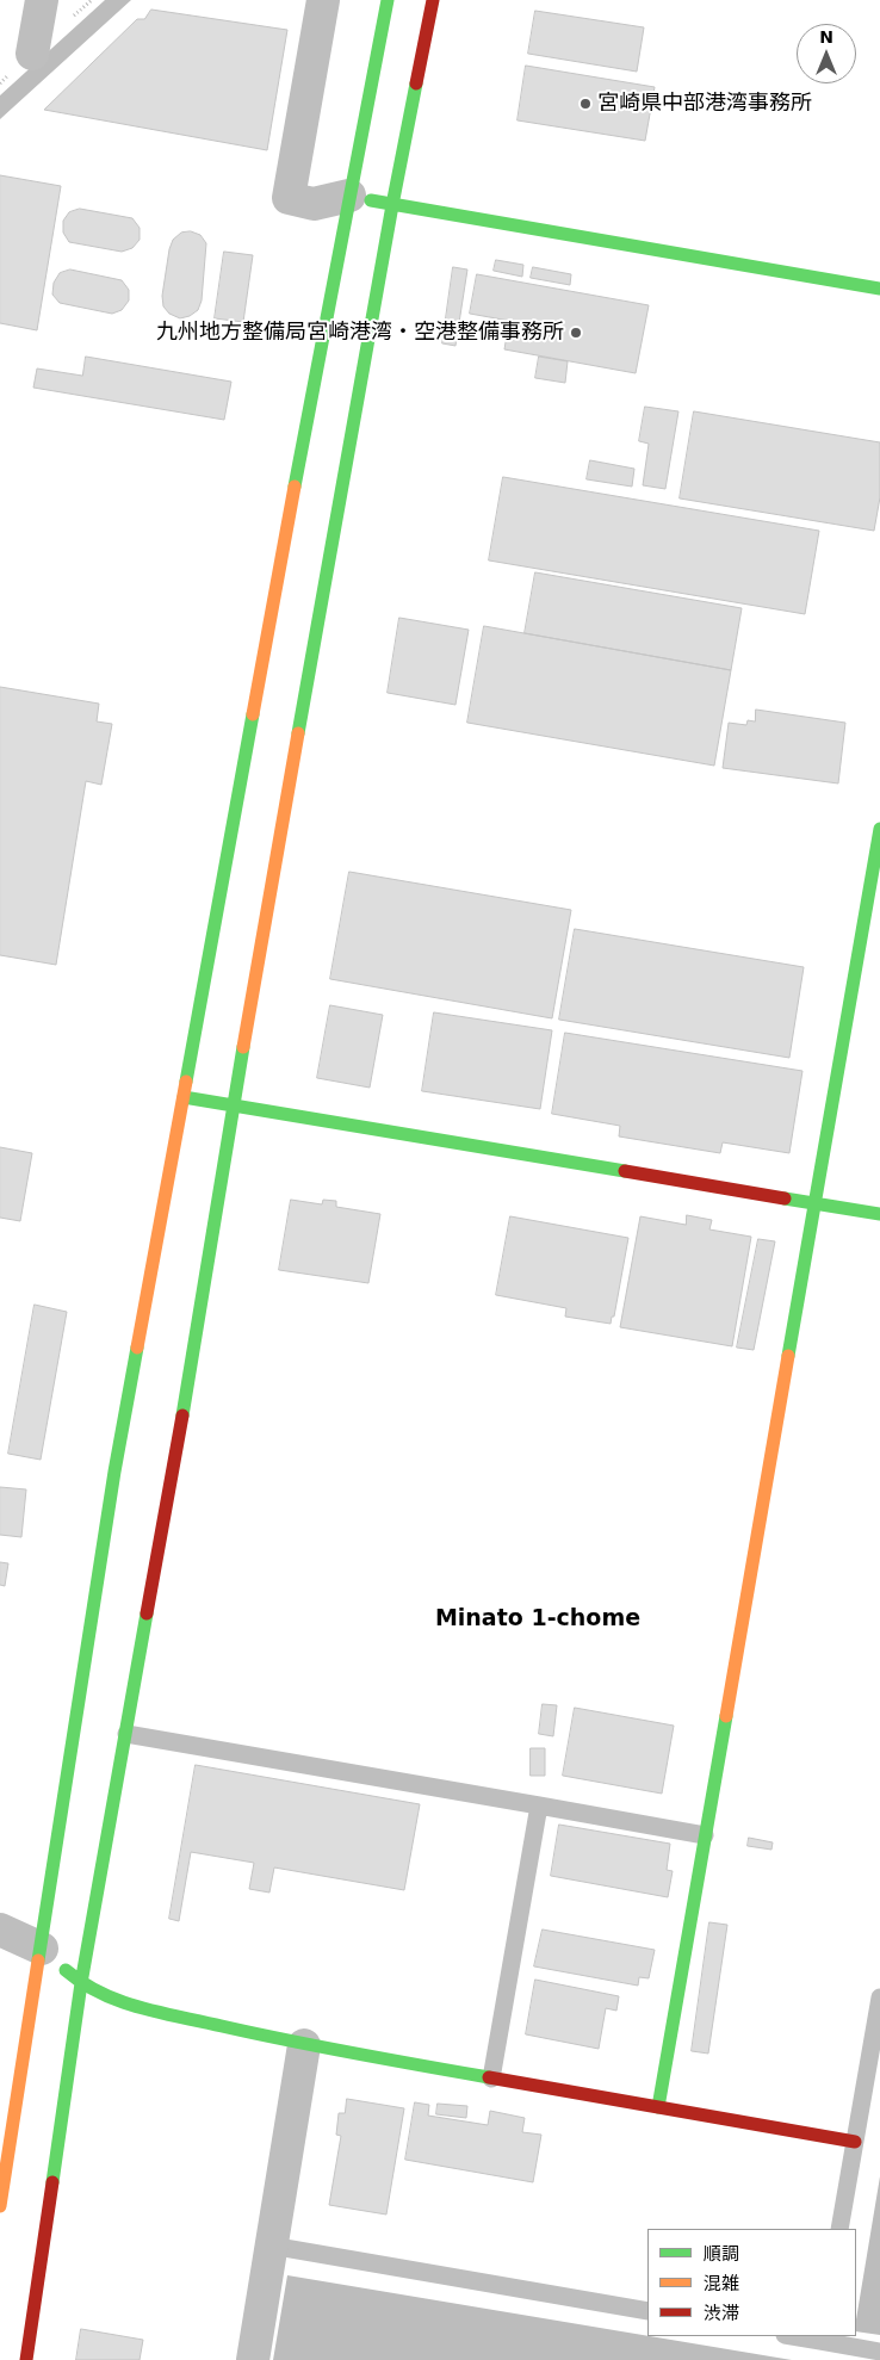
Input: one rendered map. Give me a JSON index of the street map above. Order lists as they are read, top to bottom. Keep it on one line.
{"districts":["Minato 1-chome"],"places":["宮崎県中部港湾事務所","九州地方整備局宮崎港湾・空港整備事務所"],"legend":["順調","混雑","渋滞"],"north":"top"}
